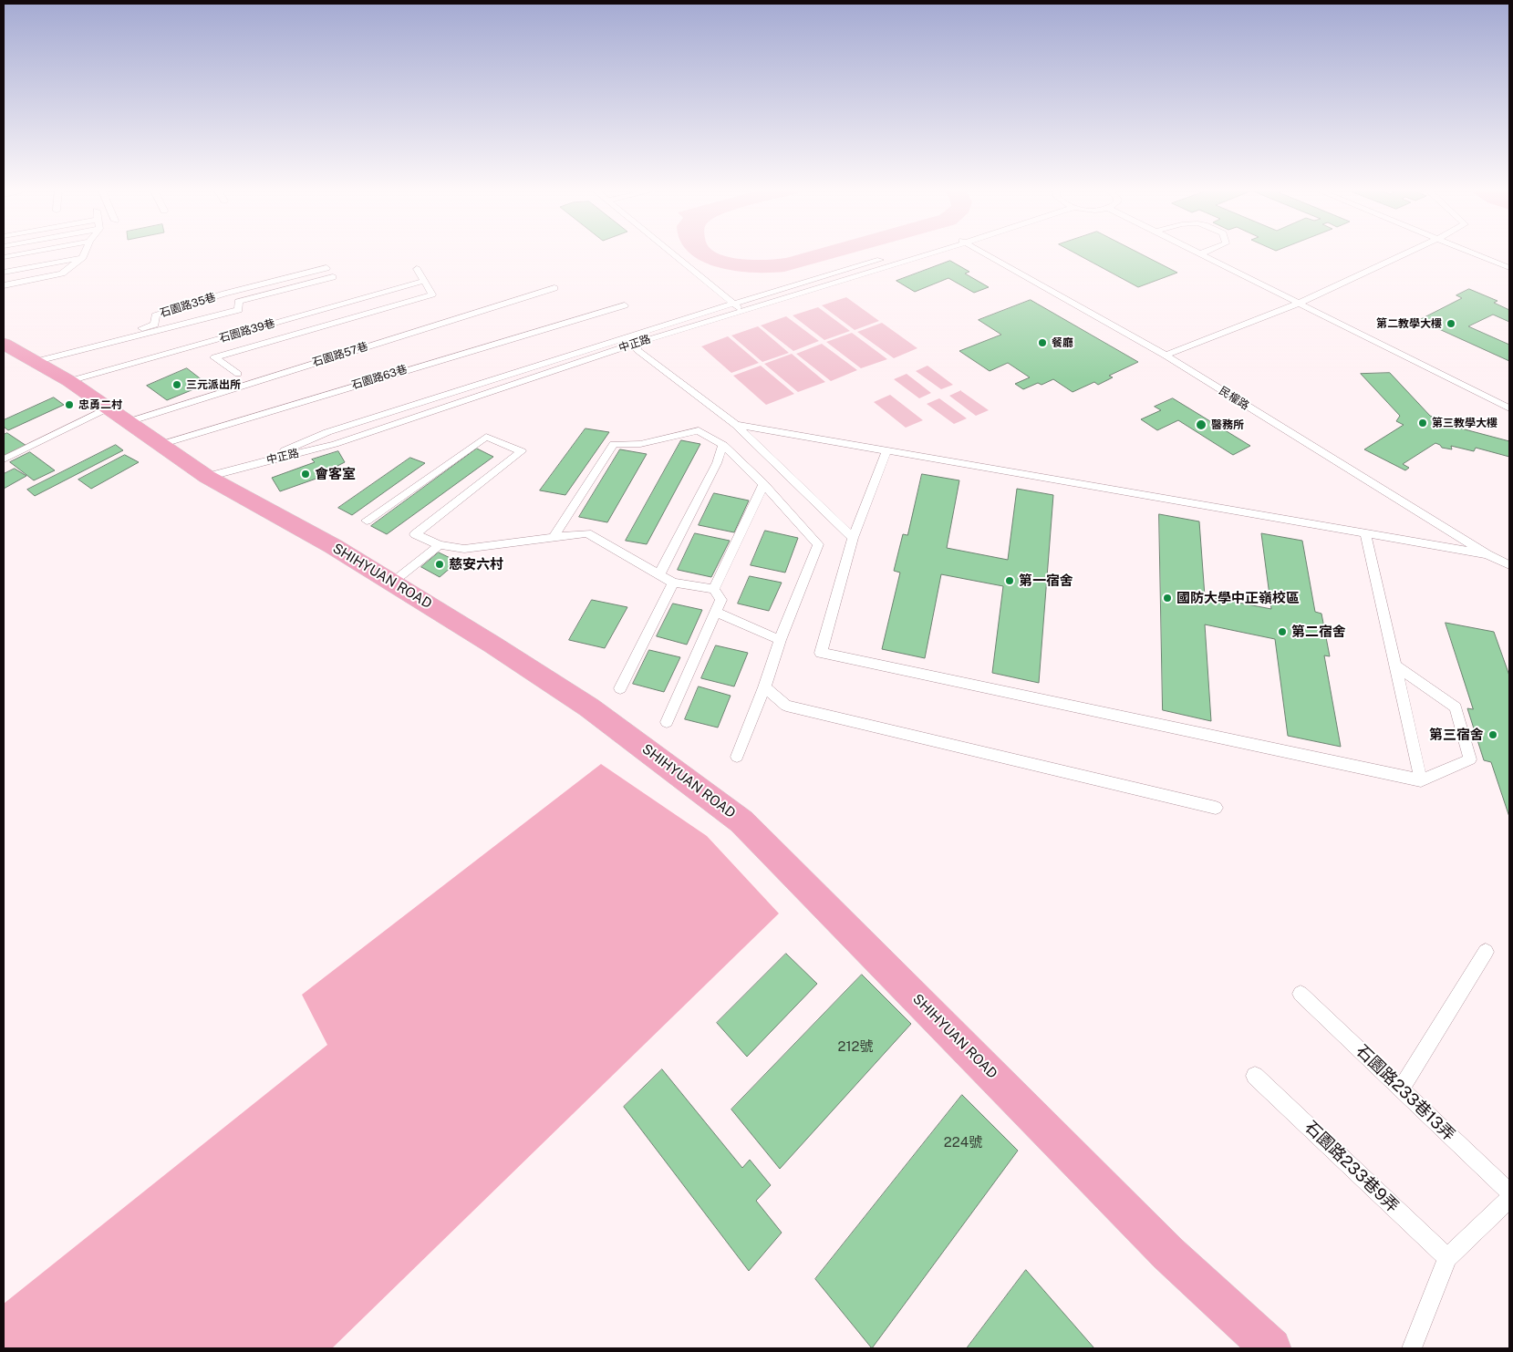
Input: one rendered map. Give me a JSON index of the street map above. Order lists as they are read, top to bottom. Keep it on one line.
{"streets":{"main road":["SHIHYUAN ROAD"],"lane":["石園路35巷","石園路39巷","中正路","石園路57巷","石園路63巷","民權路","石園路233巷13弄","石園路233巷9弄"]},"crossings":[["石園路35巷","SHIHYUAN ROAD"],["石園路39巷","SHIHYUAN ROAD"],["石園路57巷","SHIHYUAN ROAD"],["石園路63巷","SHIHYUAN ROAD"]],"places":["第二教學大樓","餐廳","三元派出所","忠勇二村","第三教學大樓","醫務所","會客室","慈安六村","第一宿舍","國防大學中正嶺校區","第二宿舍","第三宿舍"],"house_numbers":["212號","224號"]}
